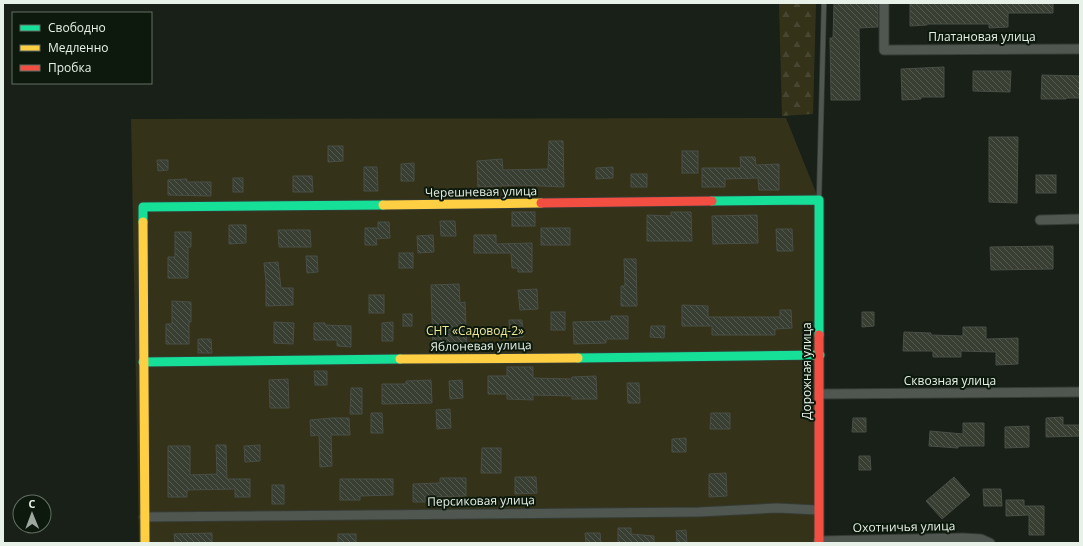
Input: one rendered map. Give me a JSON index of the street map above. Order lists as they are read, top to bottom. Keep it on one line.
{"streets":{"street":["Платановая улица","Черешневая улица","Яблоневая улица","Дорожная улица","Сквозная улица","Персиковая улица","Охотничья улица"]},"crossings":[["Черешневая улица","Яблоневая улица"],["Черешневая улица","Дорожная улица"],["Яблоневая улица","Дорожная улица"],["Дорожная улица","Сквозная улица"],["Дорожная улица","Персиковая улица"],["Дорожная улица","Охотничья улица"]],"parks":["СНТ «Садовод-2»"],"legend":["Свободно","Медленно","Пробка"],"north":"top"}
